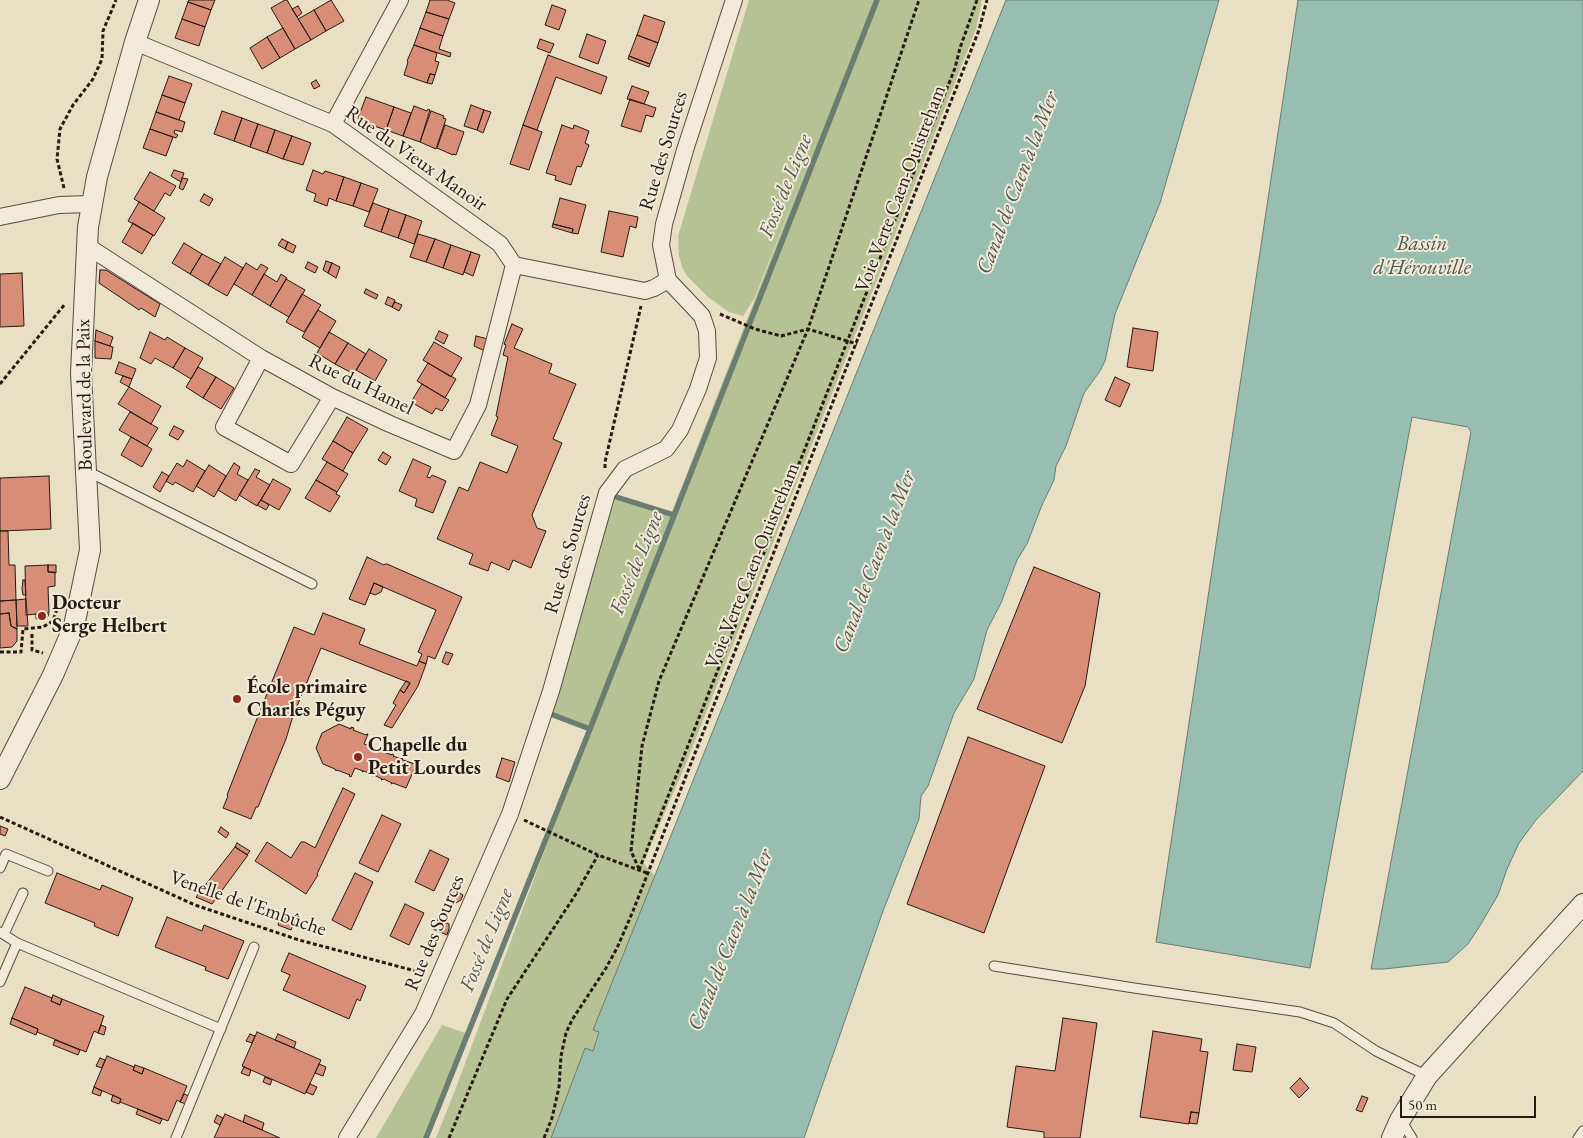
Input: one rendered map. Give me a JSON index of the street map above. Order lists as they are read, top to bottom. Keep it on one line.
{"streets":{"street":["Rue des Sources","Rue du Vieux Manoir","Rue du Hamel","Boulevard de la Paix"],"path":["Voie Verte Caen-Ouistreham","Venelle de l'Embûche"]},"crossings":[["Rue des Sources","Venelle de l'Embûche"],["Rue du Vieux Manoir","Rue du Hamel"],["Rue du Vieux Manoir","Boulevard de la Paix"],["Rue du Hamel","Boulevard de la Paix"]],"water":["Canal de Caen à la Mer","Fossé de Ligne","Bassin d'Hérouville"],"places":["Docteur Serge Helbert","École primaire Charles Péguy","Chapelle du Petit Lourdes"],"scale_bar":"50 m"}
